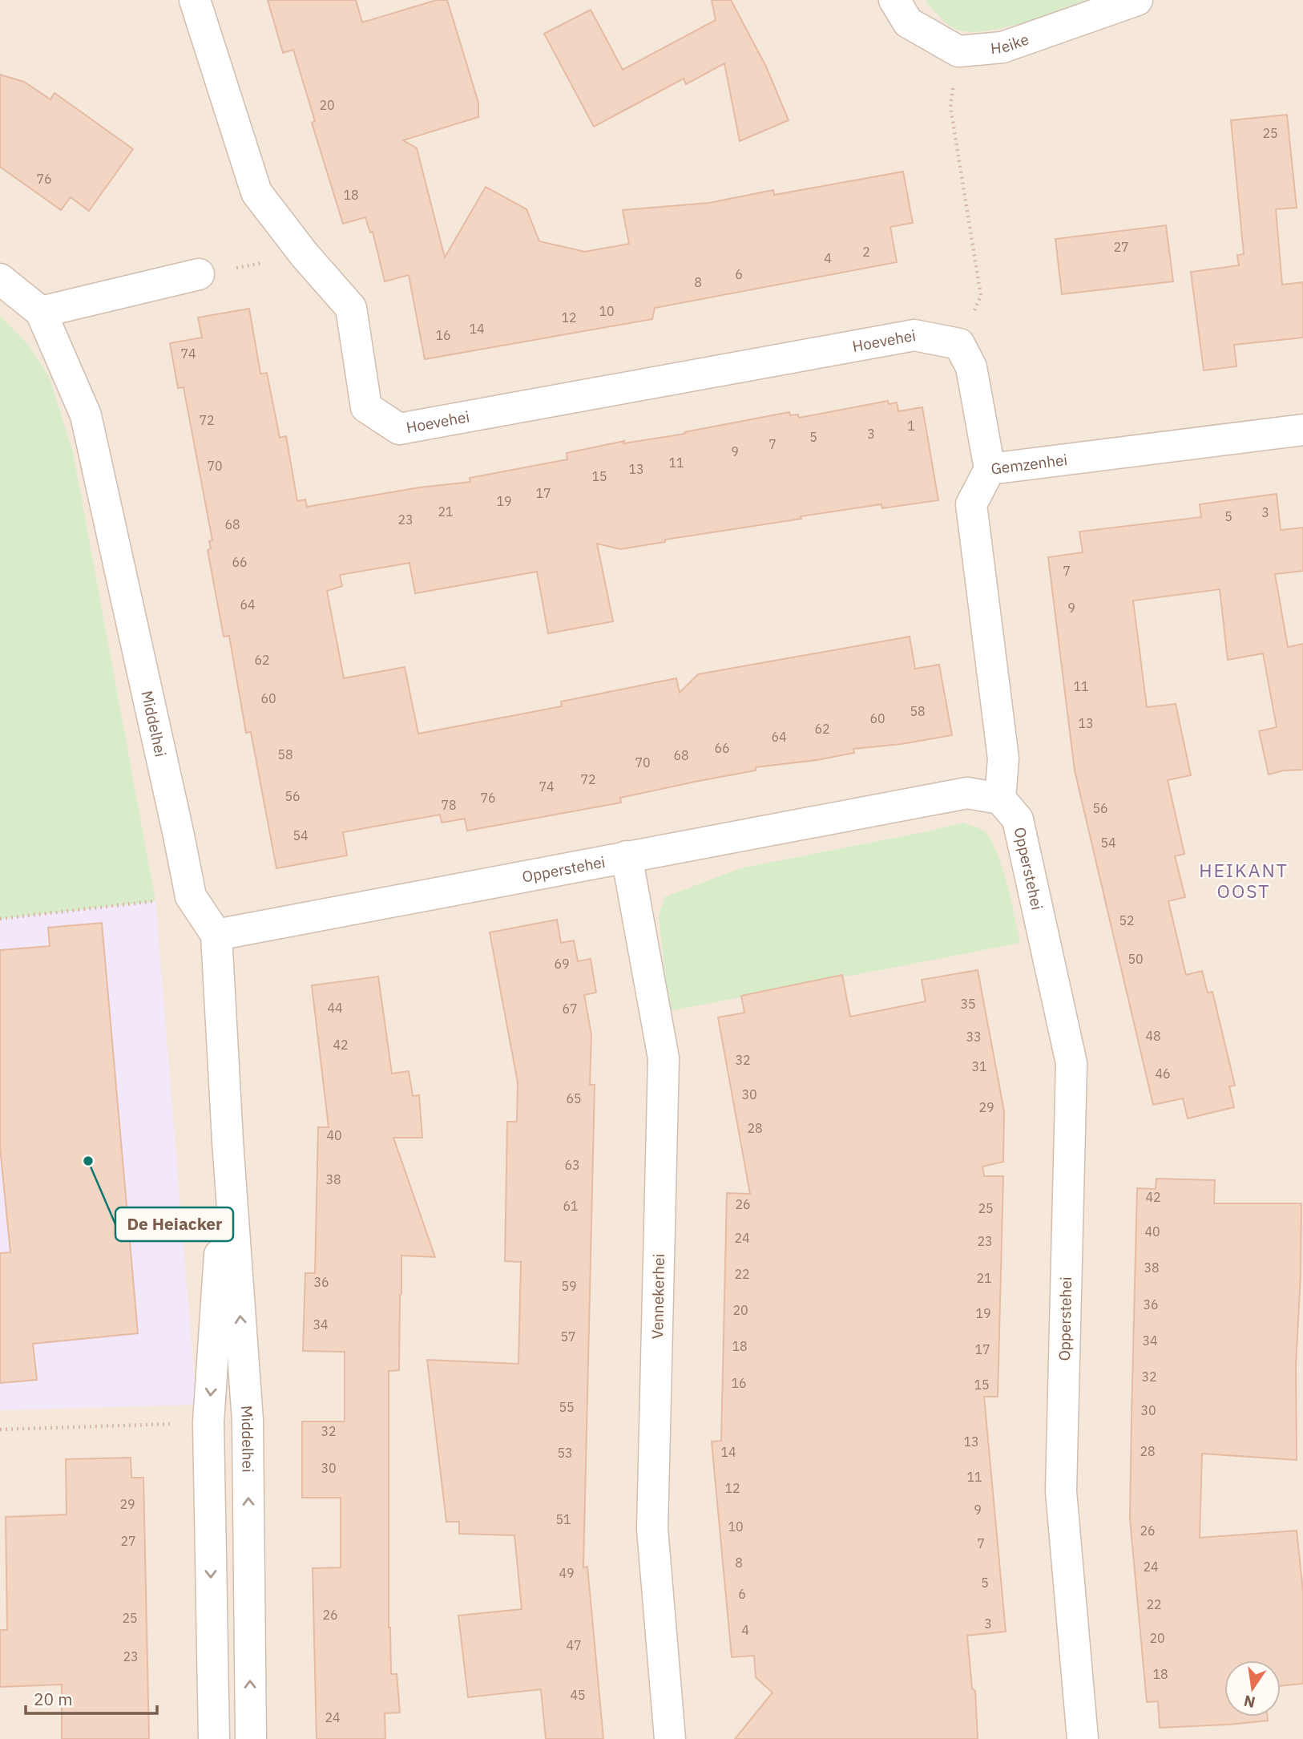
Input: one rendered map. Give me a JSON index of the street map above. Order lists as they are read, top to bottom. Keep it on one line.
{"streets":{"street":["Heike","Hoevehei","Gemzenhei","Middelhei","Opperstehei","Vennekerhei"]},"crossings":[["Gemzenhei","Opperstehei"],["Middelhei","Opperstehei"],["Opperstehei","Vennekerhei"]],"districts":["HEIKANT OOST"],"places":["De Heiacker"],"house_numbers":["20","25","76","18","27","2","4","6","8","10","12","14","16","74","72","1","3","5","7","9","11","70","13","15","17","19","21","3","5","23","68","66","7","64","9","62","11","60","58","60","13","62","64","66","58","68","70","72","74","56","76","78","56","54","54","52","50","69","35","44","67","48","33","42","32","31","46","30","65","29","28","40","63","38","42","26","61","25","40","24","23","38","22","21","36","59","36","20","19","34","57","34","18","17","32","16","15","55","30","32","13","28","14","53","30","11","12","29","9","51","10","26","27","7","8","24","49","5","6","22","26","25","3","4","20","47","23","18","45","24"],"scale_bar":"20 m","north":"bottom"}
